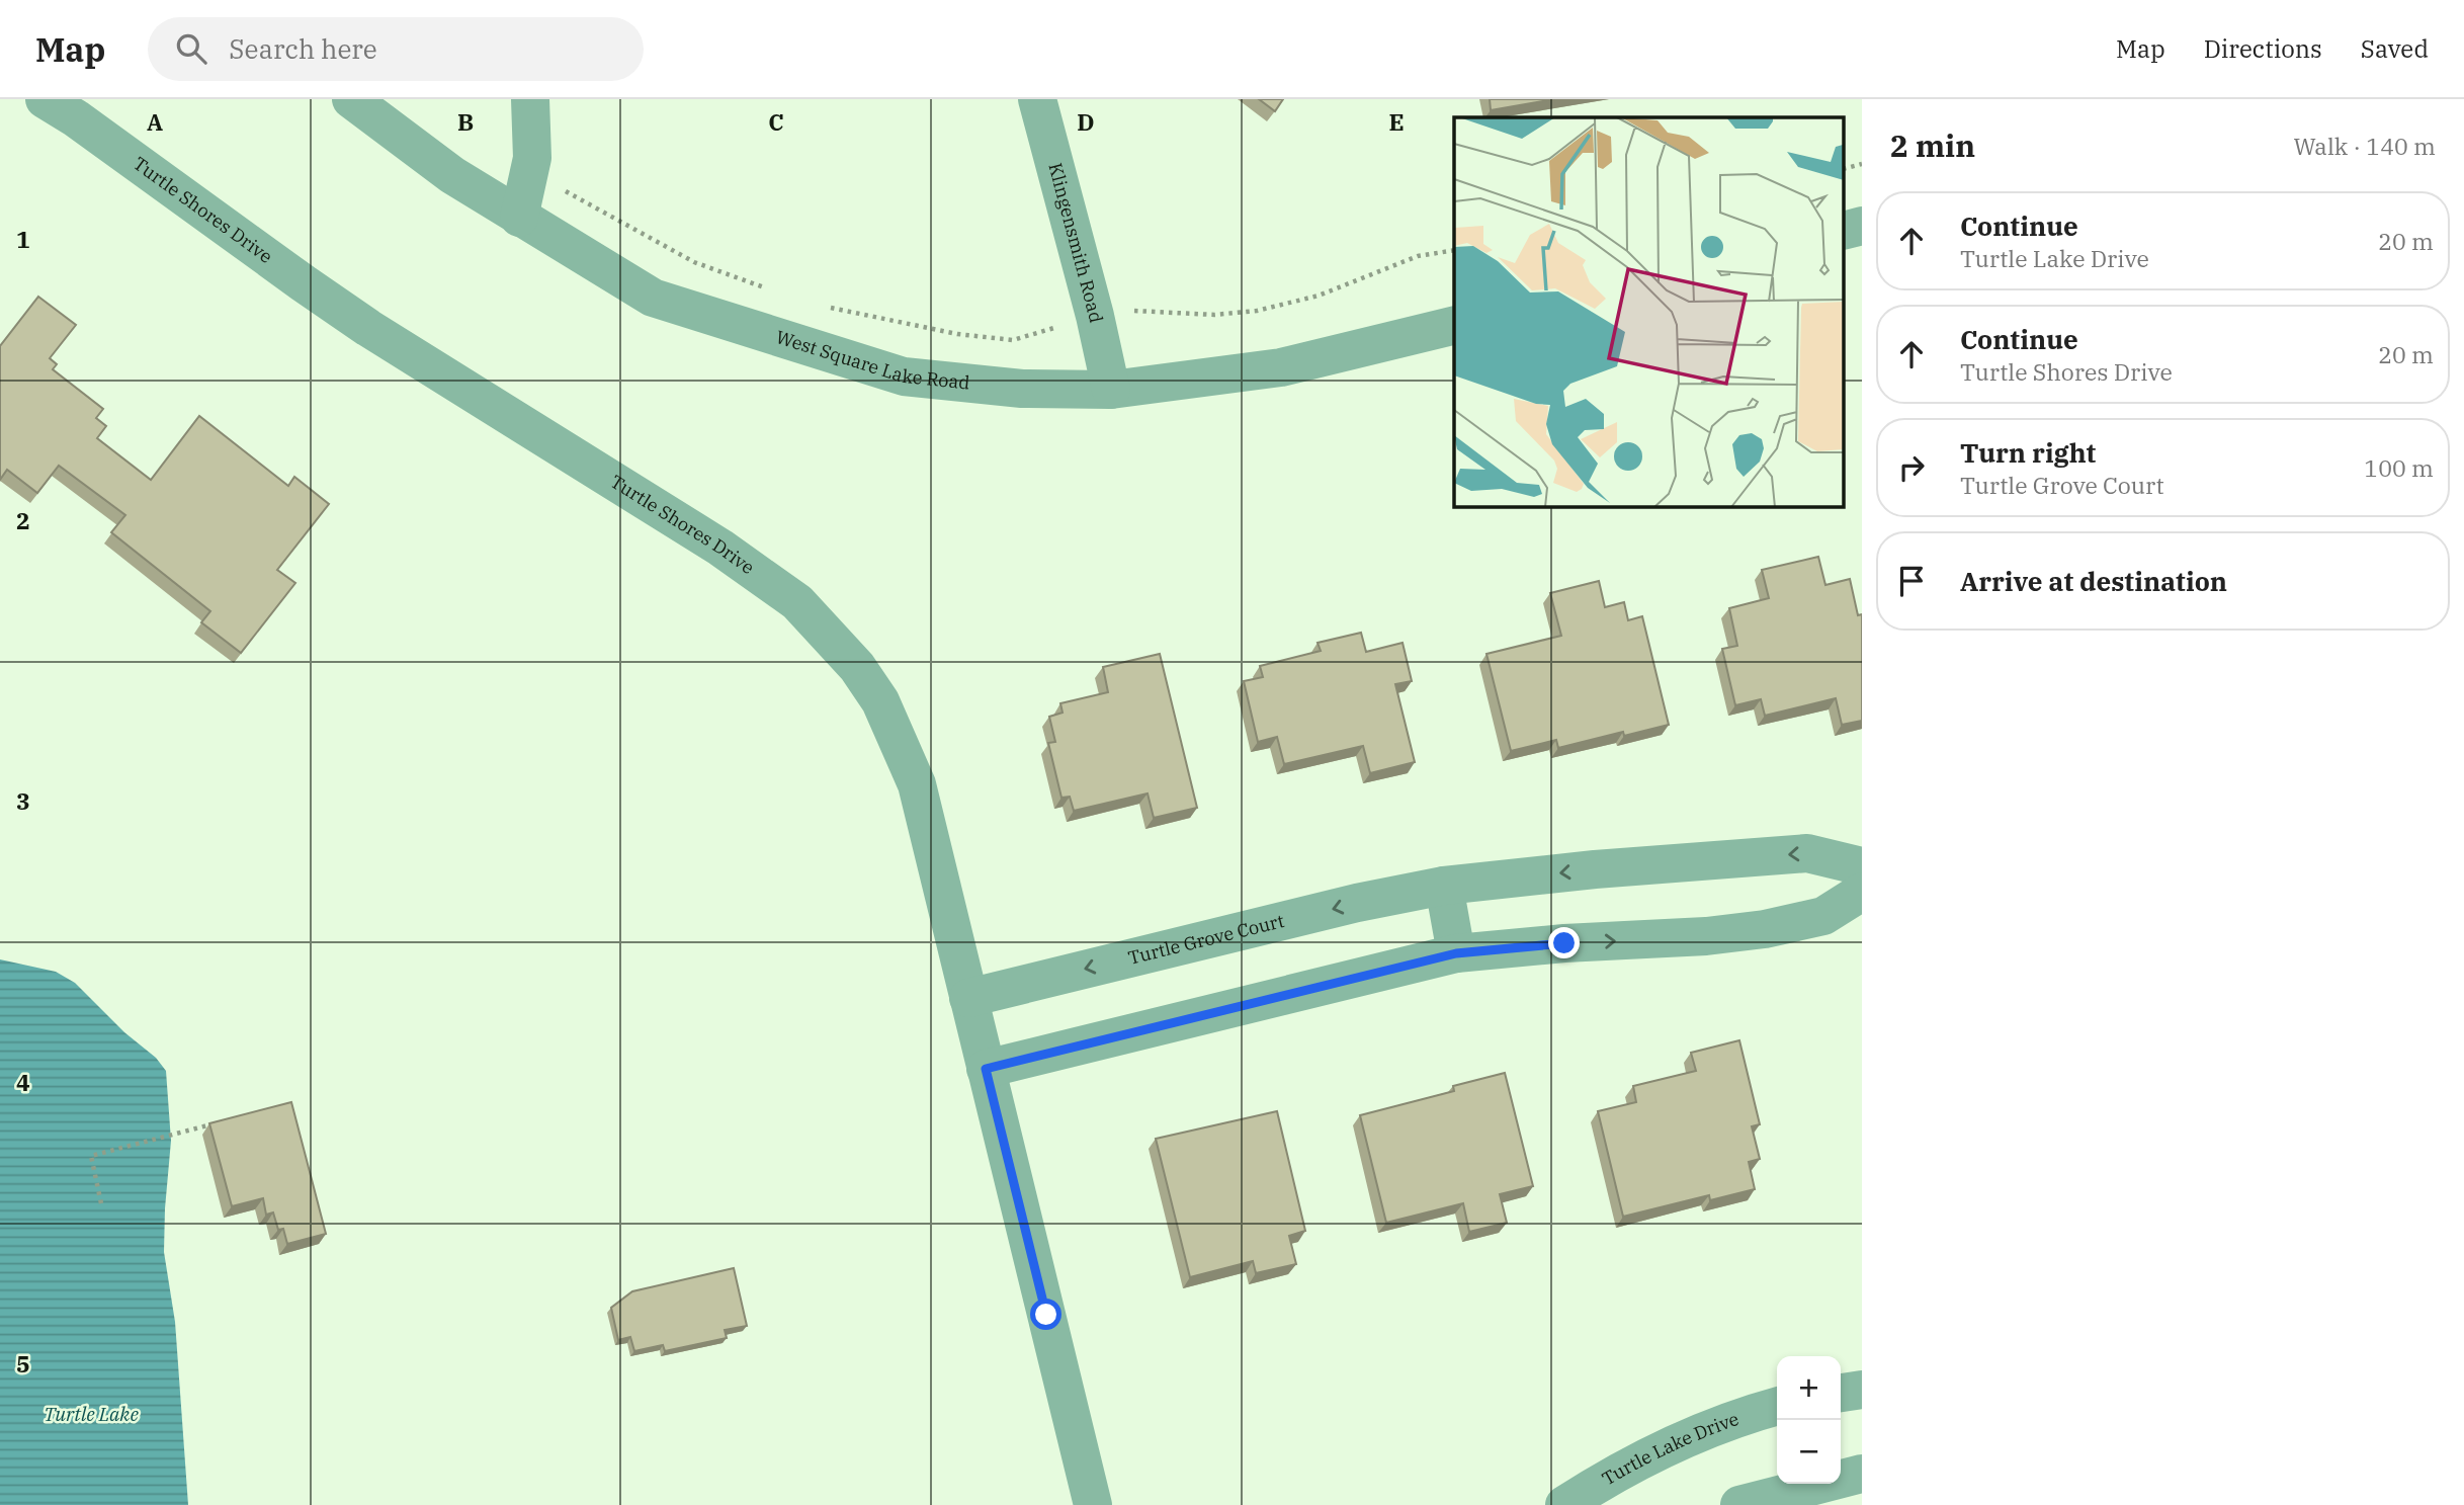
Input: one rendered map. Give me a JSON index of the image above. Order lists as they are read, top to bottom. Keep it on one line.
{"streets":{"street":["Turtle Shores Drive","Klingensmith Road","West Square Lake Road","Turtle Grove Court","Turtle Lake Drive"]},"crossings":[["Turtle Shores Drive","Turtle Grove Court"],["Klingensmith Road","West Square Lake Road"]],"water":["Turtle Lake"],"page":{"header":"Map","search":"Search here","nav":["Map","Directions","Saved"],"heading":["2 min","Walk · 140 m"],"list":[["Continue","Turtle Lake Drive","20 m"],["Continue","Turtle Shores Drive","20 m"],["Turn right","Turtle Grove Court","100 m"],"Arrive at destination"],"map_buttons":["+","−"]},"grid":{"columns":["A","B","C","D","E"],"rows":["1","2","3","4","5"]}}
